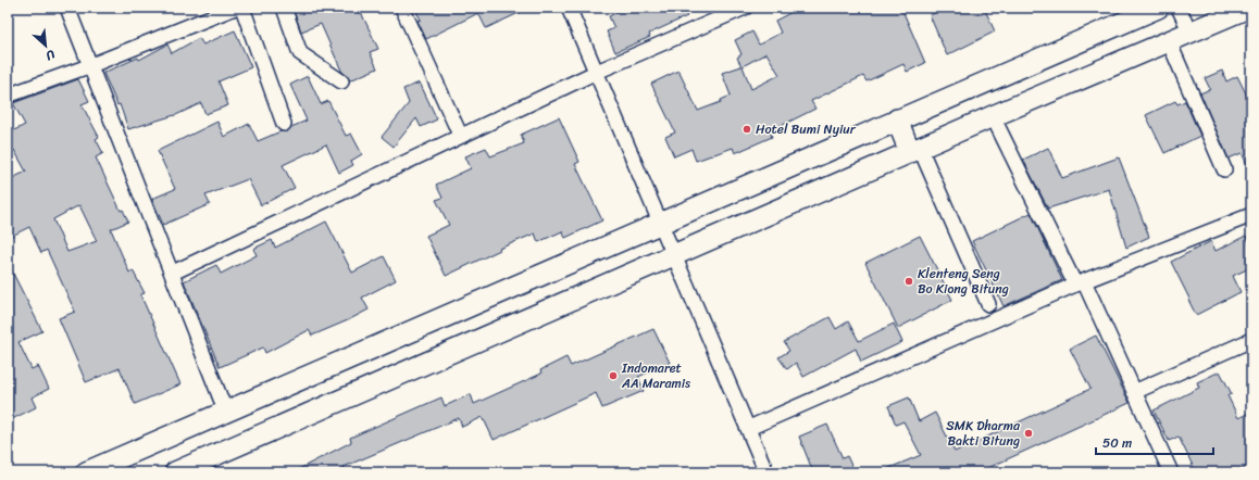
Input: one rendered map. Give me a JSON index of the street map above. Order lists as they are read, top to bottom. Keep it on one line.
{"places":["Hotel Bumi Nyiur","Klenteng Seng Bo Kiong Bitung","Indomaret AA Maramis","SMK Dharma Bakti Bitung"],"scale_bar":"50 m","north":"bottom right"}
